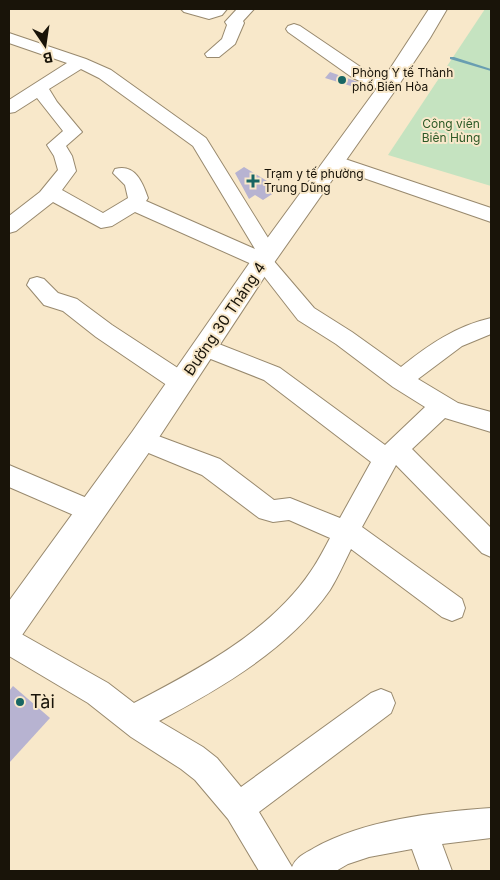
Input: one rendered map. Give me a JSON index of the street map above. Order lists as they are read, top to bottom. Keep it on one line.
{"streets":{"main road":["Đường 30 Tháng 4"]},"parks":["Công viên Biên Hùng"],"places":{"other":["Phòng Y tế Thành phố Biên Hòa","Tài"],"health":["Trạm y tế phường Trung Dũng"]},"north":"bottom"}
